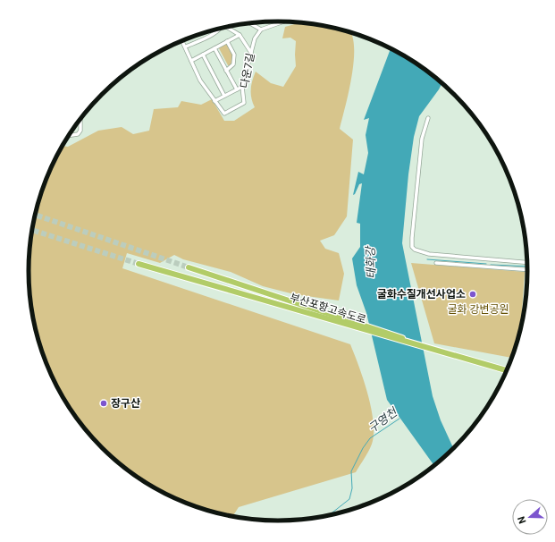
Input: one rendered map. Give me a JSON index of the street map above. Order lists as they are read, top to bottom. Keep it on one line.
{"streets":{"highway":["부산포항고속도로"],"street":["다운7길"]},"water":["태화강","구영천"],"parks":["굴화 강변공원"],"places":["굴화수질개선사업소","장구산"],"north":"left"}
